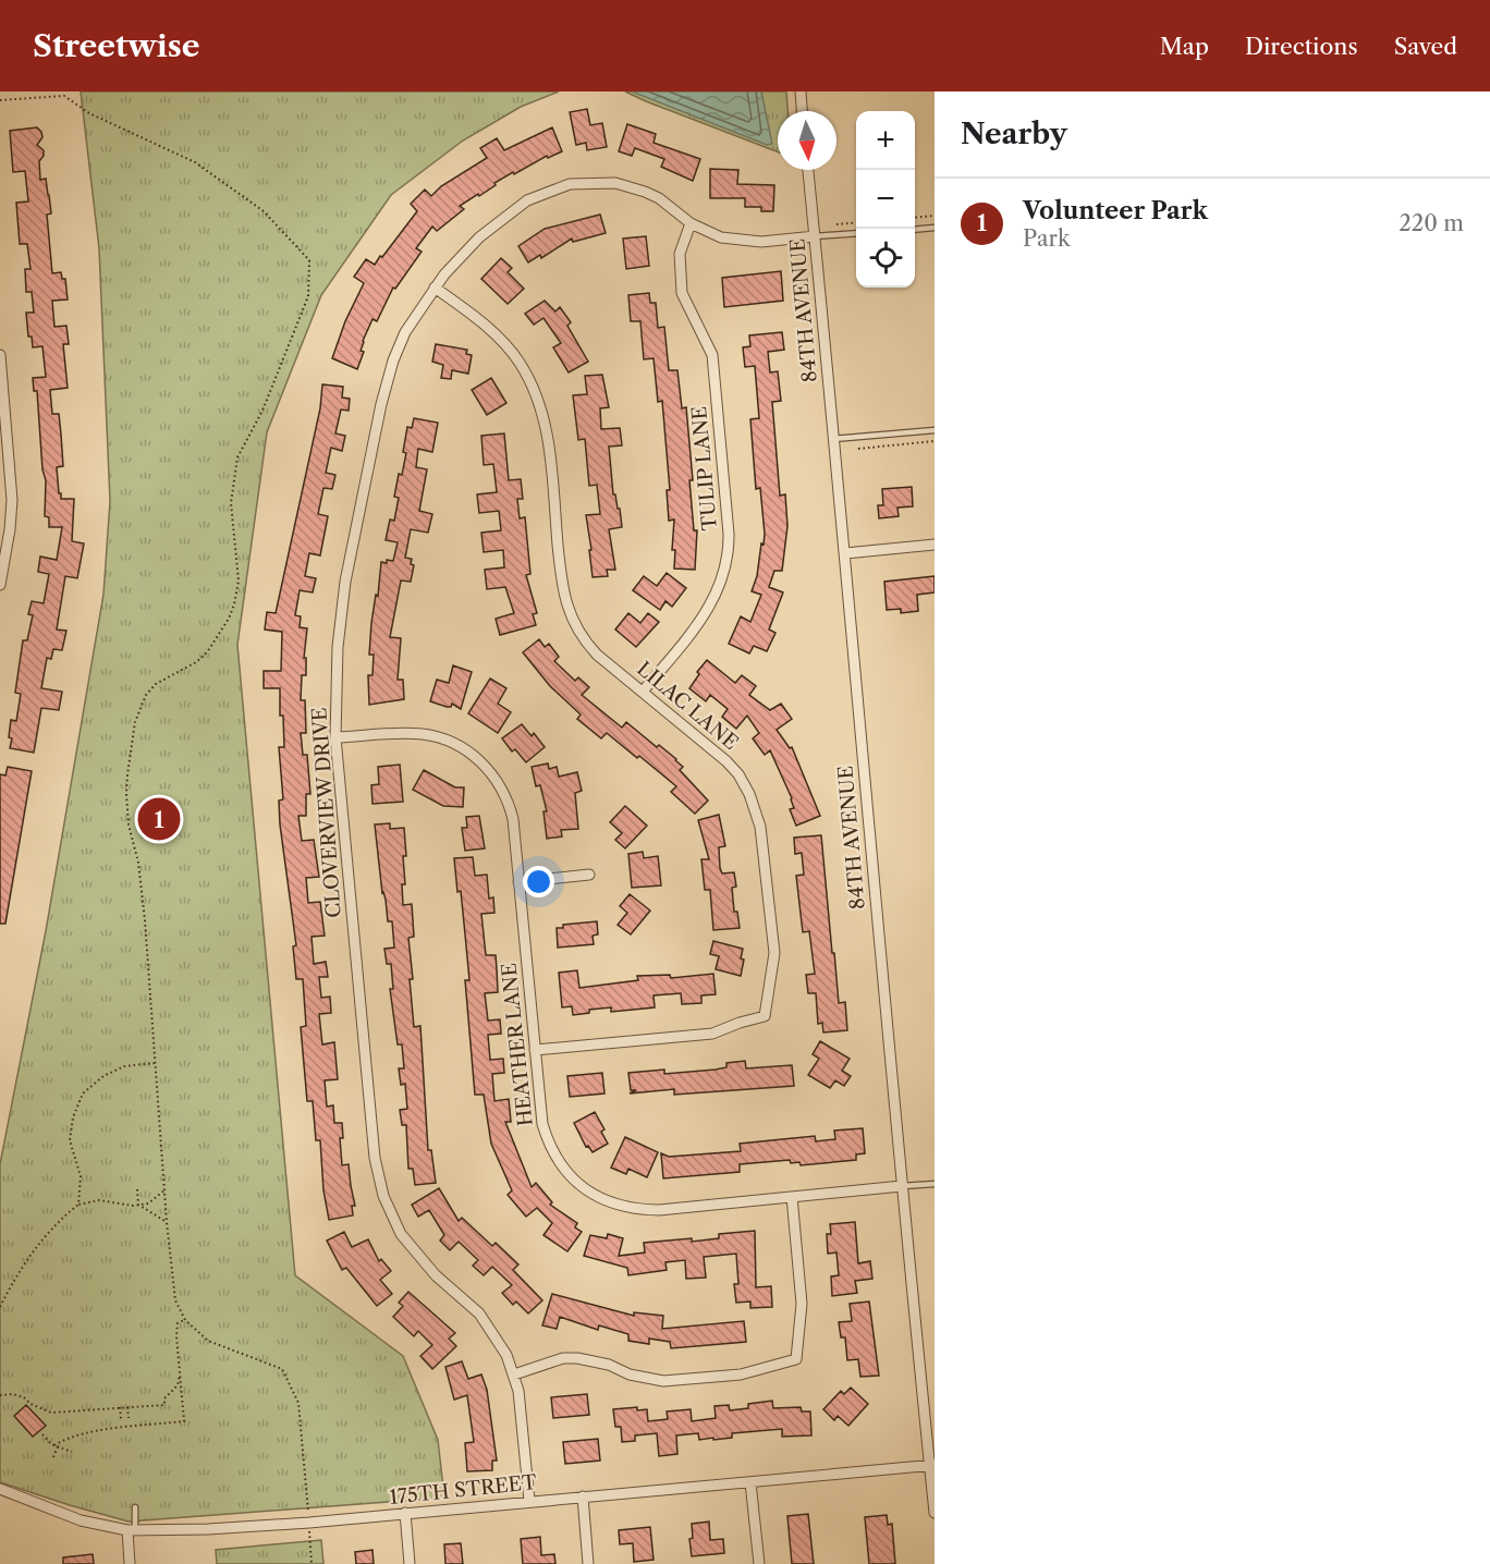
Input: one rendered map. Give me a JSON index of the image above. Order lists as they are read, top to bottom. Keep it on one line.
{"streets":{"street":["84TH AVENUE","TULIP LANE","LILAC LANE","CLOVERVIEW DRIVE","HEATHER LANE","175TH STREET"]},"crossings":[["84TH AVENUE","CLOVERVIEW DRIVE"],["84TH AVENUE","HEATHER LANE"],["84TH AVENUE","175TH STREET"],["TULIP LANE","LILAC LANE"],["TULIP LANE","CLOVERVIEW DRIVE"],["LILAC LANE","CLOVERVIEW DRIVE"],["LILAC LANE","HEATHER LANE"],["CLOVERVIEW DRIVE","HEATHER LANE"],["CLOVERVIEW DRIVE","175TH STREET"]],"north":"bottom","page":{"header":"Streetwise","nav":["Map","Directions","Saved"],"heading":"Nearby","map_buttons":["+","−"],"list":[{"mark":"1","name":"Volunteer Park","note":"Park","value":"220 m"}],"pins":"1"}}
